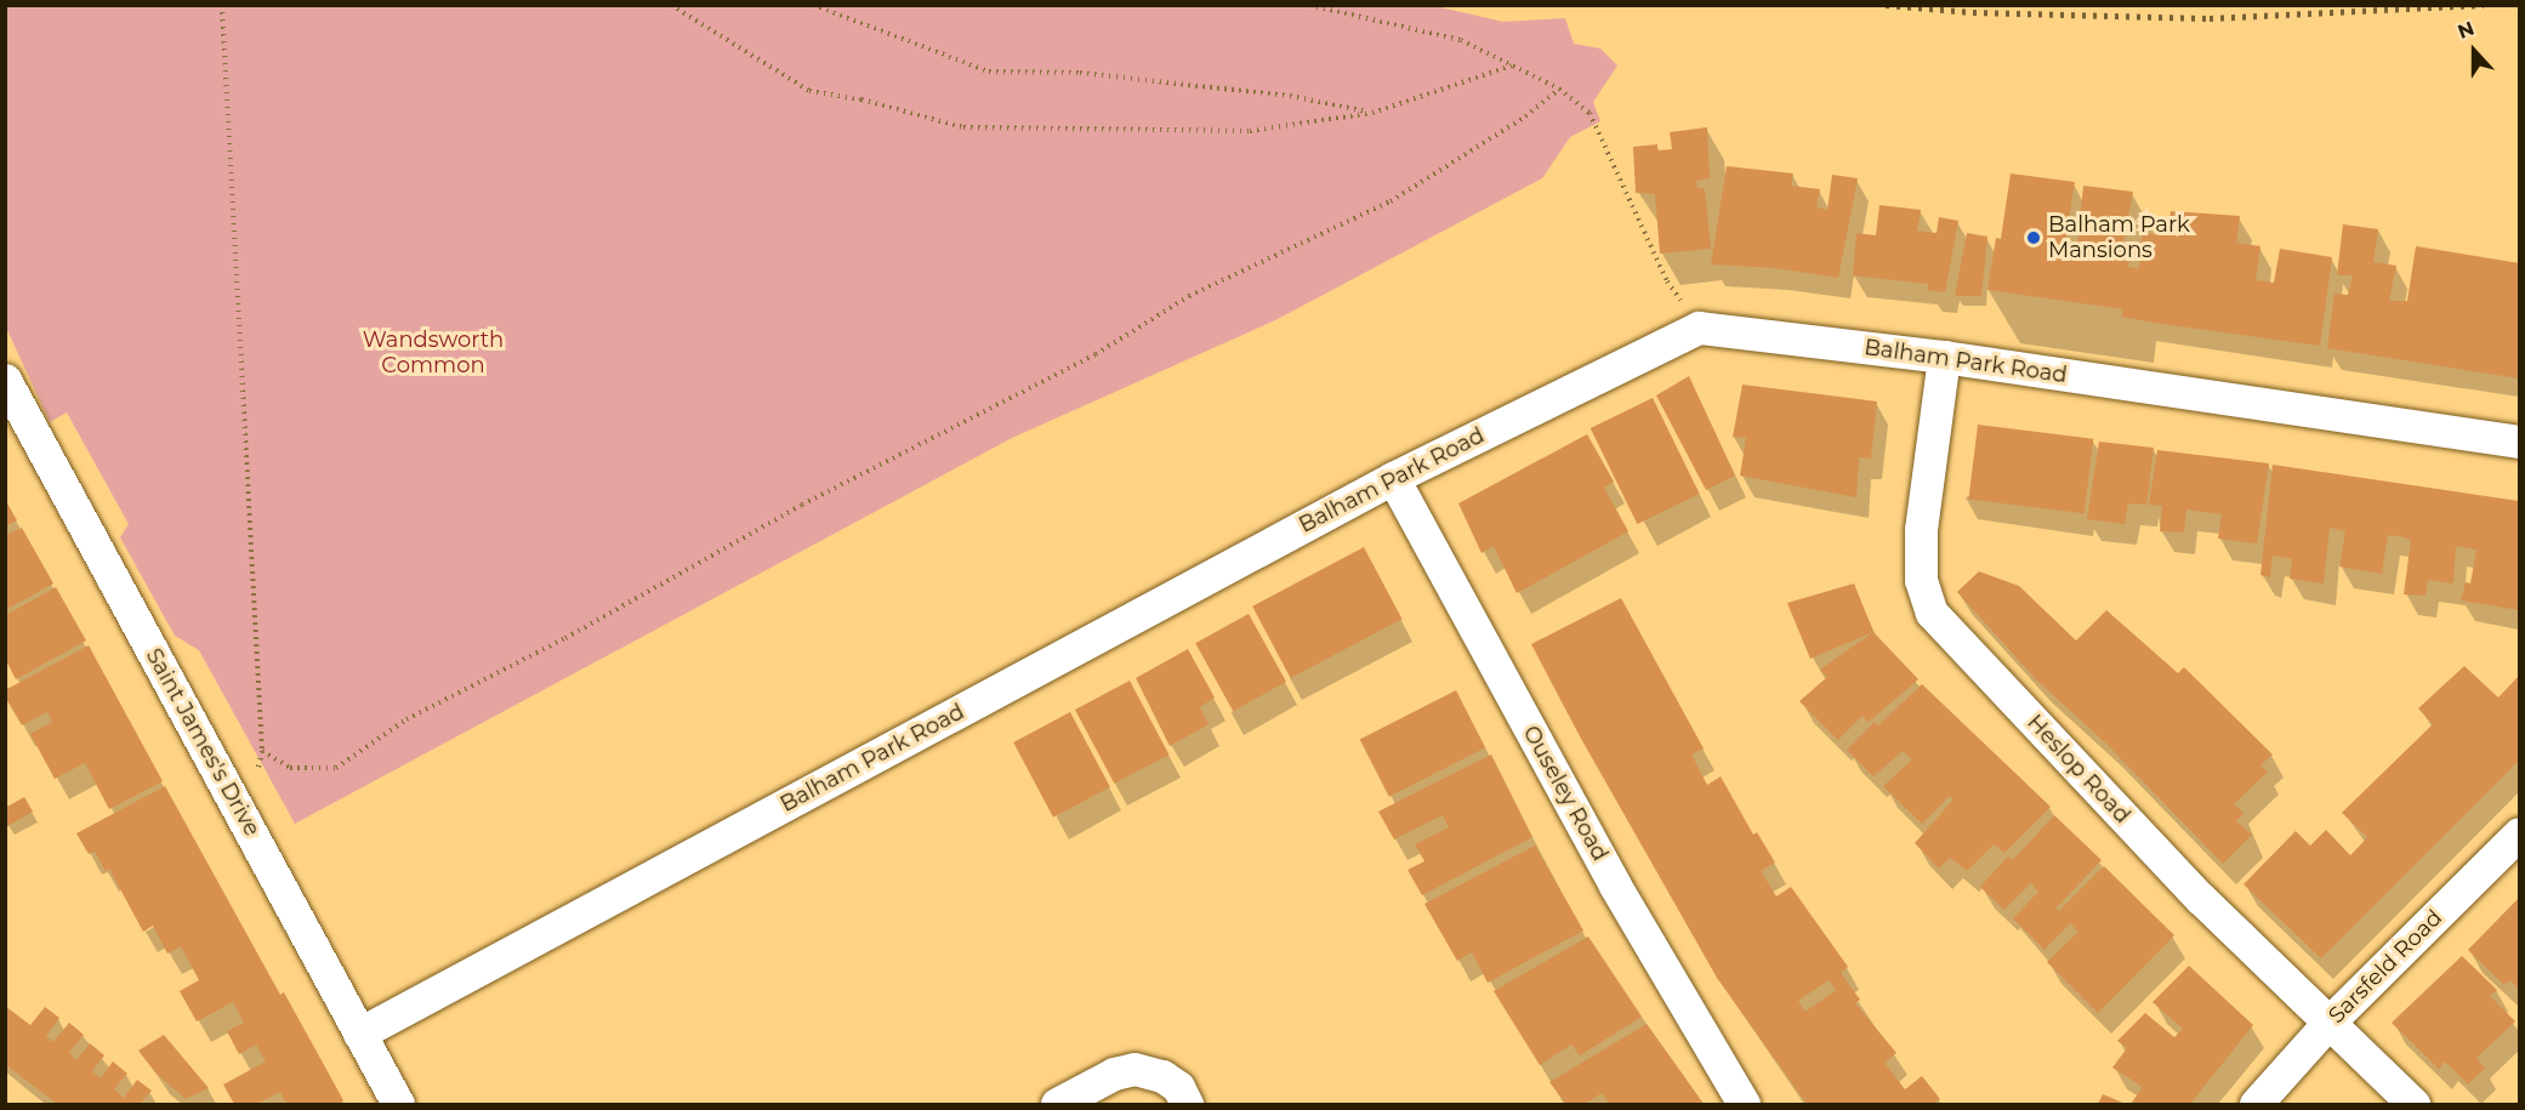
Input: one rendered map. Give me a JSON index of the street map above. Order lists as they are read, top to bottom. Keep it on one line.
{"streets":{"street":["Balham Park Road","Saint James's Drive","Heslop Road","Ouseley Road","Sarsfeld Road"]},"crossings":[["Balham Park Road","Saint James's Drive"],["Balham Park Road","Heslop Road"],["Balham Park Road","Ouseley Road"],["Heslop Road","Sarsfeld Road"]],"parks":["Wandsworth Common"],"places":["Balham Park Mansions"],"north":"top"}
